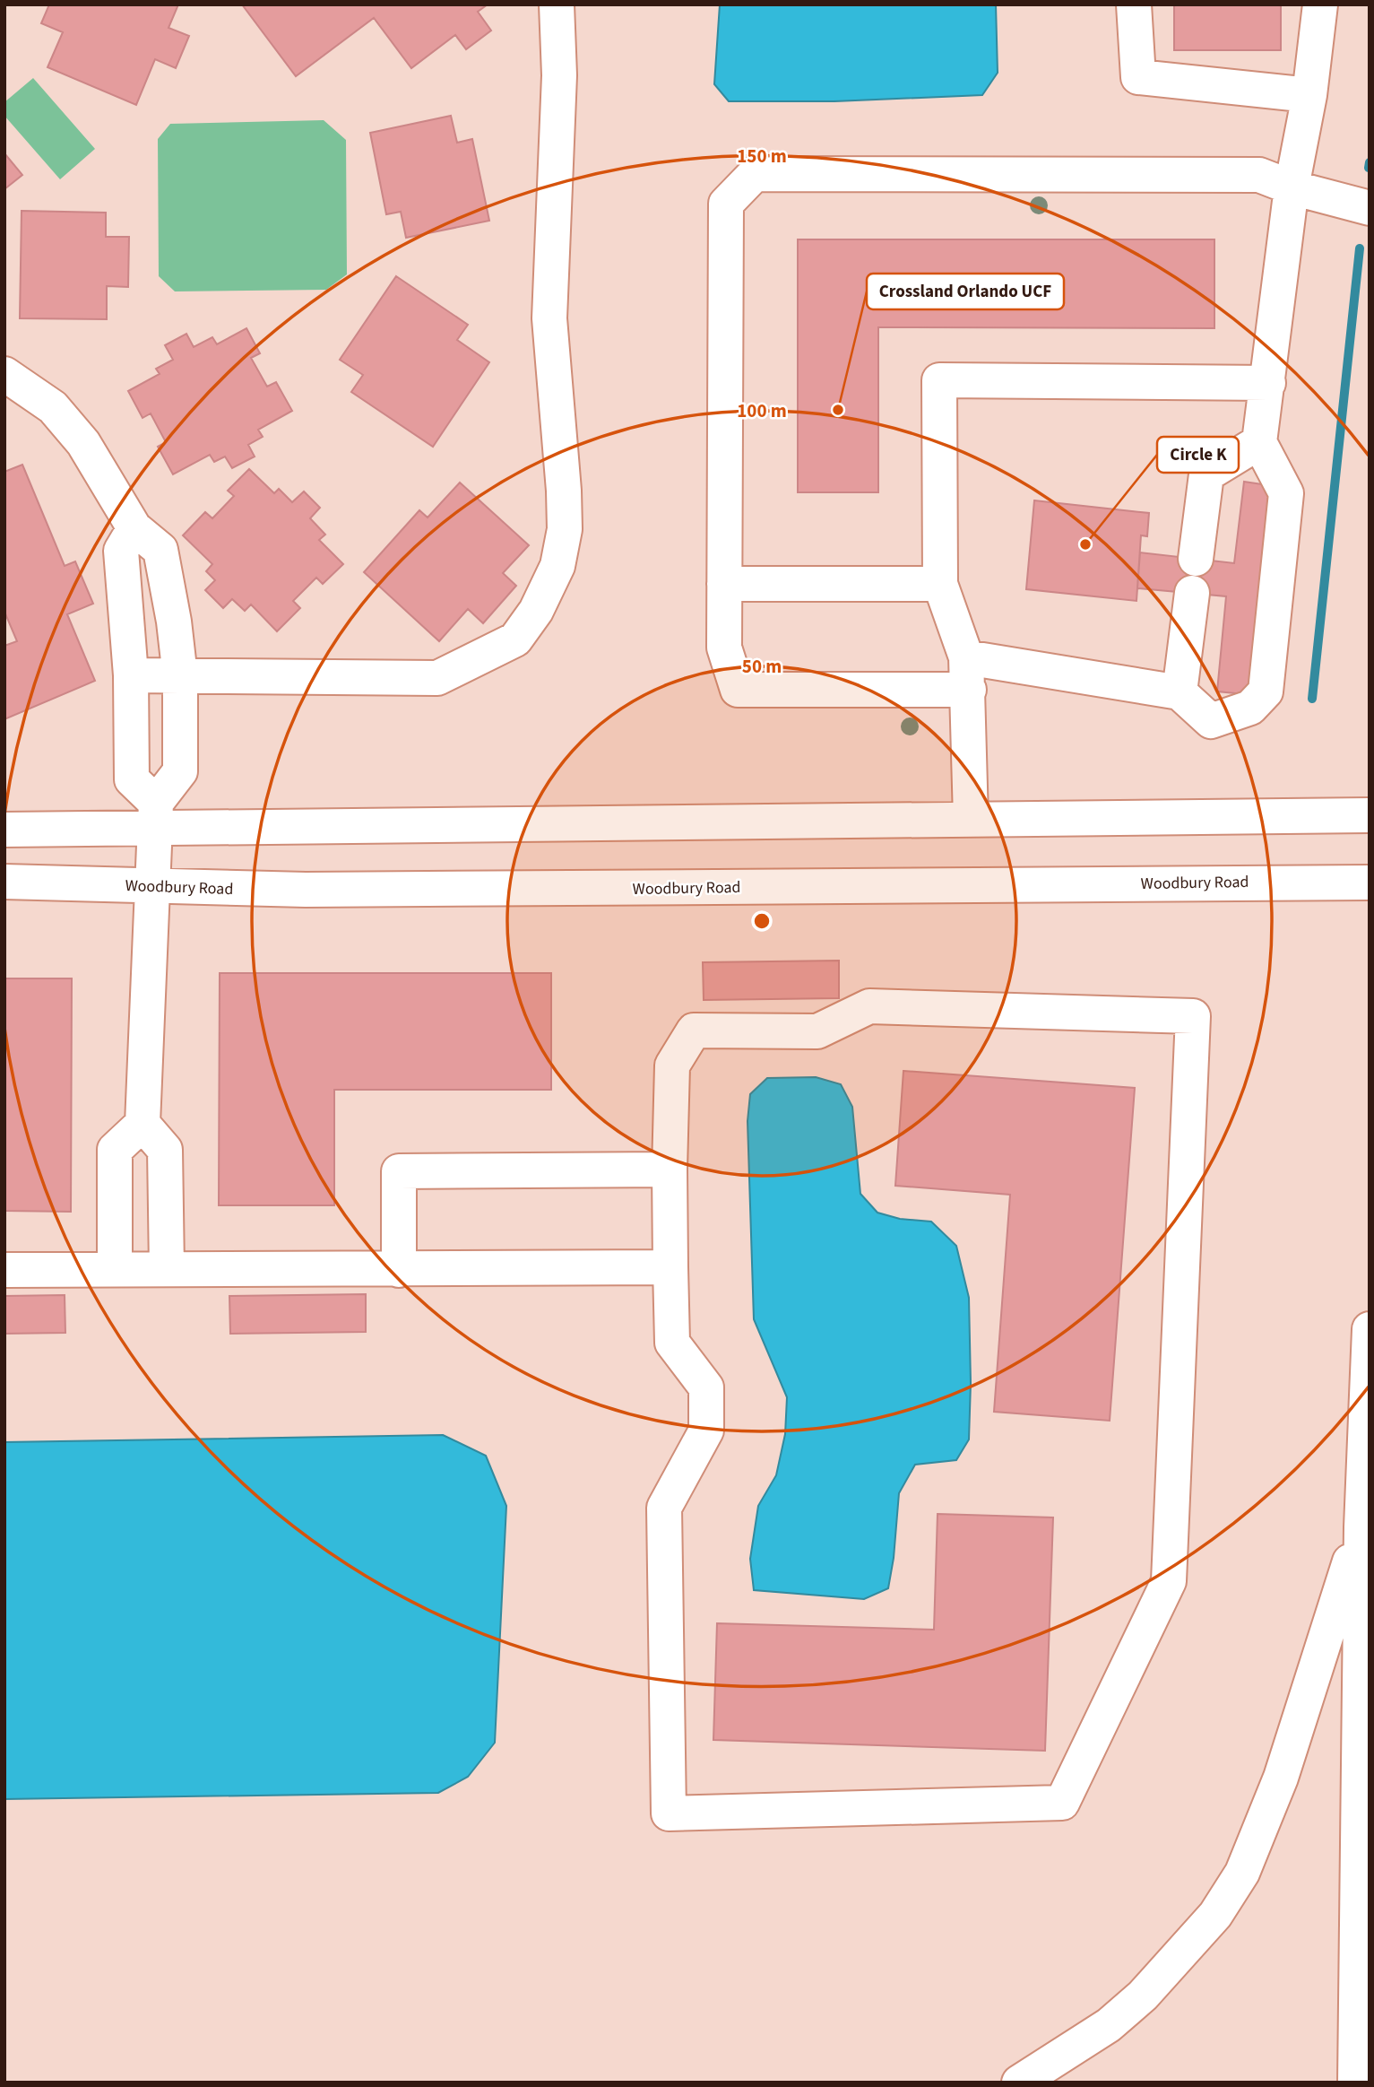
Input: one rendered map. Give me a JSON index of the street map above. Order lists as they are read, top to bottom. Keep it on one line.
{"streets":{"main road":["Woodbury Road"]},"places":["Crossland Orlando UCF","Circle K"],"rings":["150 m","100 m","50 m"]}
